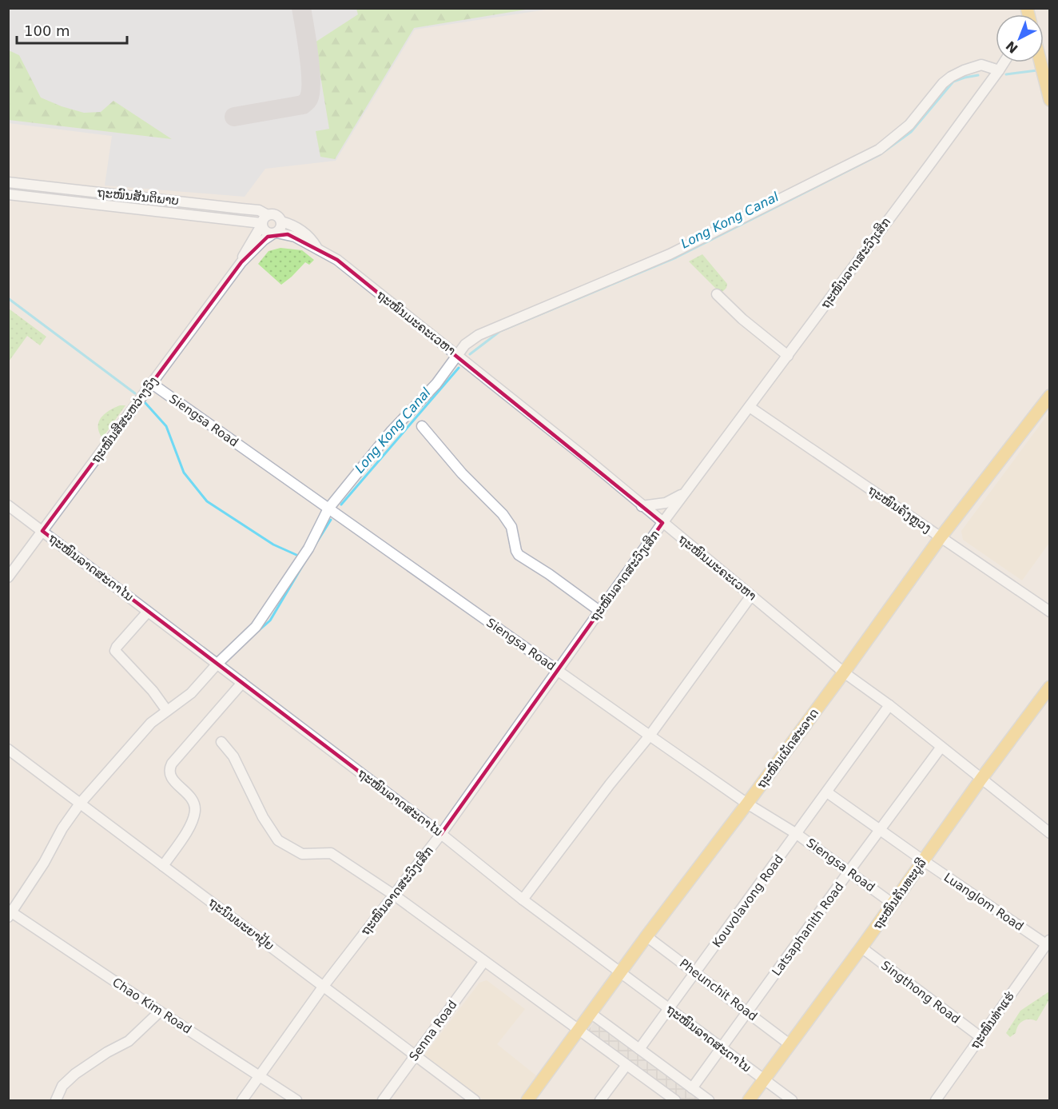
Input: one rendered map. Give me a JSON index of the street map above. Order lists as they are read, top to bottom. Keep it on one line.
{"streets":{"main road":["ຖະໜົນເພັດສະລາດ","ຖະໜົນຄັນທະບູລີ"],"street":["ຖະໜົນສັນຕິພາບ","ຖະໜົນລາດສະວົງເສິກ","ຖະໜົນມະຄະເວຫາ","ຖະໜົນສີສະຫວ່າງວົງ","Siengsa Road","ຖະໜົນຄັງຫຼວງ","ຖະໜົນລາດສະດາໄນ","Kouvolavong Road","Luanglom Road","ຖະນົນພະຍາປຸ້ຍ","Latsaphanith Road","Pheunchit Road","Singthong Road","Chao Kim Road","ຖະໜົນທ່າແຮ່","Senna Road"]},"crossings":[["ຖະໜົນສັນຕິພາບ","ຖະໜົນມະຄະເວຫາ"],["ຖະໜົນລາດສະວົງເສິກ","ຖະໜົນມະຄະເວຫາ"],["ຖະໜົນລາດສະວົງເສິກ","Siengsa Road"],["ຖະໜົນລາດສະວົງເສິກ","ຖະໜົນຄັງຫຼວງ"],["ຖະໜົນລາດສະວົງເສິກ","ຖະໜົນລາດສະດາໄນ"],["ຖະໜົນລາດສະວົງເສິກ","ຖະນົນພະຍາປຸ້ຍ"],["ຖະໜົນລາດສະວົງເສິກ","Chao Kim Road"],["ຖະໜົນມະຄະເວຫາ","ຖະໜົນເພັດສະລາດ"],["ຖະໜົນມະຄະເວຫາ","ຖະໜົນຄັນທະບູລີ"],["ຖະໜົນມະຄະເວຫາ","Kouvolavong Road"],["ຖະໜົນມະຄະເວຫາ","Latsaphanith Road"],["ຖະໜົນສີສະຫວ່າງວົງ","Siengsa Road"],["ຖະໜົນສີສະຫວ່າງວົງ","ຖະໜົນລາດສະດາໄນ"],["Siengsa Road","ຖະໜົນເພັດສະລາດ"],["Siengsa Road","ຖະໜົນຄັນທະບູລີ"],["Siengsa Road","Kouvolavong Road"],["Siengsa Road","Latsaphanith Road"],["ຖະໜົນຄັງຫຼວງ","ຖະໜົນເພັດສະລາດ"],["ຖະໜົນລາດສະດາໄນ","ຖະໜົນເພັດສະລາດ"],["ຖະໜົນລາດສະດາໄນ","ຖະໜົນຄັນທະບູລີ"],["ຖະໜົນລາດສະດາໄນ","Kouvolavong Road"],["ຖະໜົນລາດສະດາໄນ","Latsaphanith Road"],["ຖະໜົນເພັດສະລາດ","Pheunchit Road"],["ຖະໜົນຄັນທະບູລີ","Luanglom Road"],["ຖະໜົນຄັນທະບູລີ","Pheunchit Road"],["ຖະໜົນຄັນທະບູລີ","Singthong Road"],["Kouvolavong Road","Luanglom Road"],["Kouvolavong Road","Pheunchit Road"],["Luanglom Road","Latsaphanith Road"],["Luanglom Road","ຖະໜົນທ່າແຮ່"],["ຖະນົນພະຍາປຸ້ຍ","Senna Road"],["Latsaphanith Road","Pheunchit Road"],["Singthong Road","ຖະໜົນທ່າແຮ່"]],"water":["Long Kong Canal"],"scale_bar":"100 m","north":"bottom left"}
